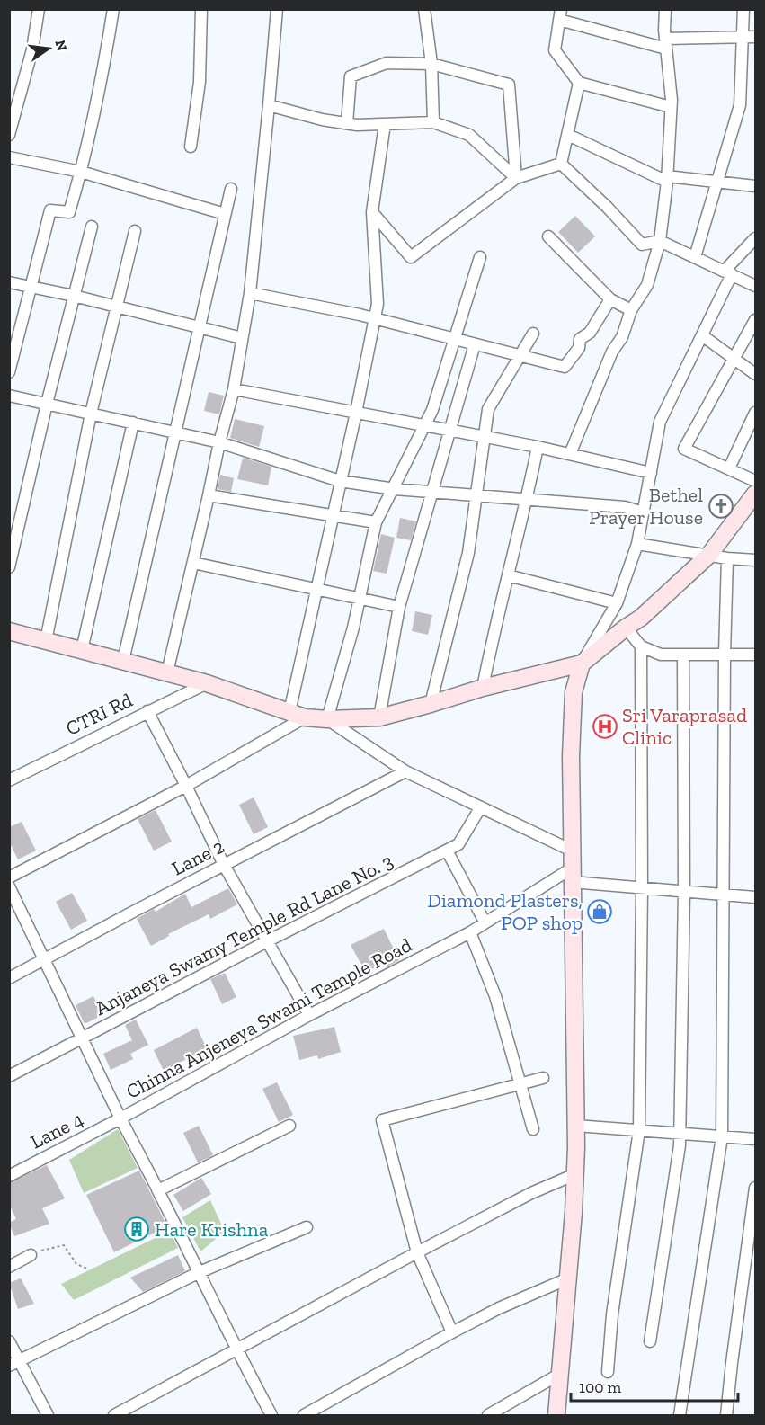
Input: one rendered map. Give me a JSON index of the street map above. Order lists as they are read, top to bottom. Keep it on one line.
{"streets":{"street":["CTRI Rd","Lane 2","Anjaneya Swamy Temple Rd Lane No. 3","Chinna Anjeneya Swami Temple Road","Lane 4"]},"crossings":[["Lane 2","Chinna Anjeneya Swami Temple Road"],["Anjaneya Swamy Temple Rd Lane No. 3","Chinna Anjeneya Swami Temple Road"],["Chinna Anjeneya Swami Temple Road","Lane 4"]],"places":{"church":["Bethel Prayer House"],"hospital":["Sri Varaprasad Clinic"],"shop":["Diamond Plasters, POP shop"],"building":["Hare Krishna"]},"scale_bar":"100 m","north":"right"}
